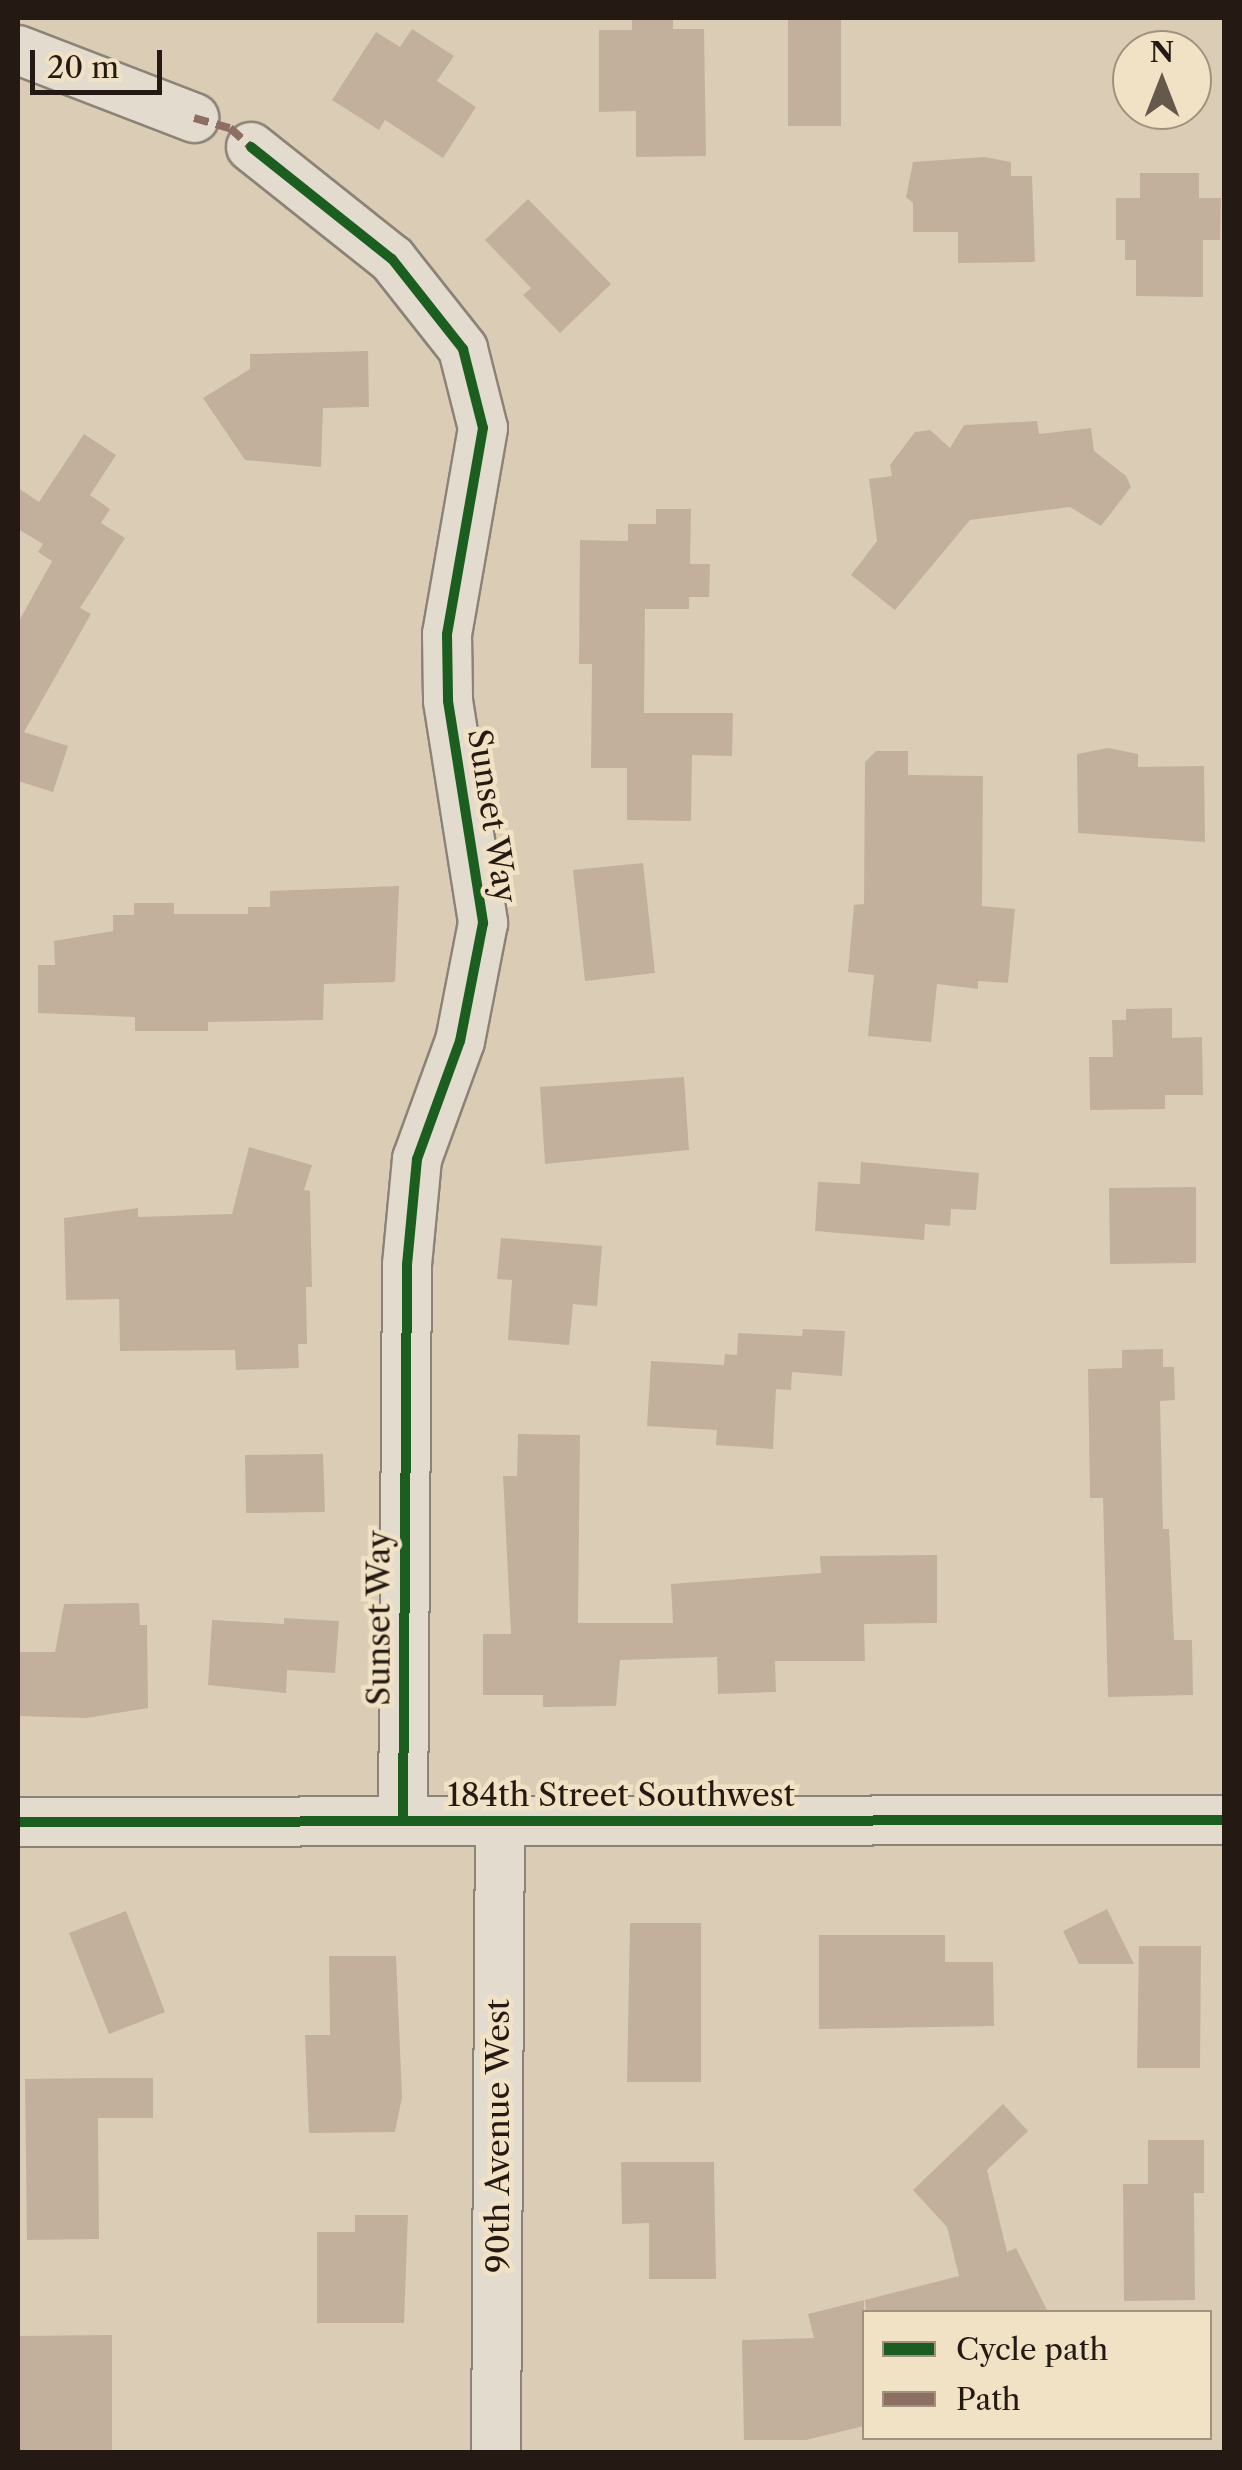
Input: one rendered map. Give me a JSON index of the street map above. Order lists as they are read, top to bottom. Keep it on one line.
{"streets":{"street":["Sunset Way","184th Street Southwest","90th Avenue West"]},"crossings":[["Sunset Way","184th Street Southwest"],["184th Street Southwest","90th Avenue West"]],"legend":["Cycle path","Path"],"scale_bar":"20 m","north":"top"}
